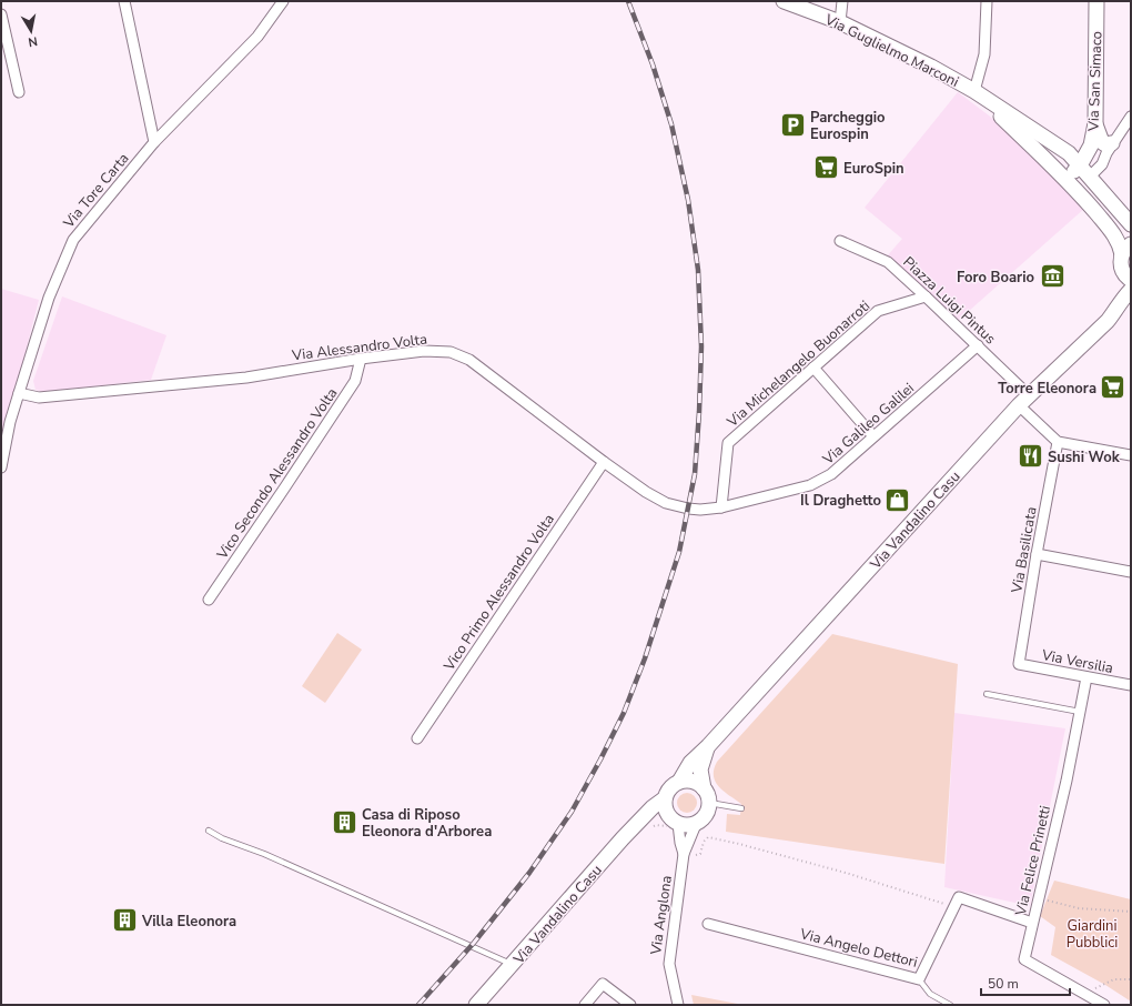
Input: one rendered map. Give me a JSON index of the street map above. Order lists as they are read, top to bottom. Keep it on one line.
{"streets":{"main road":["Via Guglielmo Marconi","Via San Simaco","Via Vandalino Casu"],"street":["Via Tore Carta","Piazza Luigi Pintus","Via Alessandro Volta","Via Michelangelo Buonarroti","Via Galileo Galilei","Vico Secondo Alessandro Volta","Via Basilicata","Vico Primo Alessandro Volta","Via Versilia","Via Felice Prinetti","Via Anglona","Via Angelo Dettori"]},"crossings":[["Via Guglielmo Marconi","Via San Simaco"],["Via Guglielmo Marconi","Via Vandalino Casu"],["Via Tore Carta","Via Alessandro Volta"],["Piazza Luigi Pintus","Via Michelangelo Buonarroti"],["Piazza Luigi Pintus","Via Galileo Galilei"],["Piazza Luigi Pintus","Via Vandalino Casu"],["Piazza Luigi Pintus","Via Basilicata"],["Via Alessandro Volta","Via Michelangelo Buonarroti"],["Via Alessandro Volta","Via Galileo Galilei"],["Via Alessandro Volta","Vico Secondo Alessandro Volta"],["Via Alessandro Volta","Vico Primo Alessandro Volta"],["Via Michelangelo Buonarroti","Via Galileo Galilei"],["Via Vandalino Casu","Via Anglona"],["Via Basilicata","Via Versilia"],["Via Versilia","Via Felice Prinetti"]],"parks":["Giardini Pubblici"],"places":{"parking":["Parcheggio Eurospin"],"supermarket":["EuroSpin","Torre Eleonora"],"museum":["Foro Boario"],"restaurant":["Sushi Wok"],"shop":["Il Draghetto"],"building":["Casa di Riposo Eleonora d'Arborea","Villa Eleonora"]},"scale_bar":"50 m","north":"bottom"}
